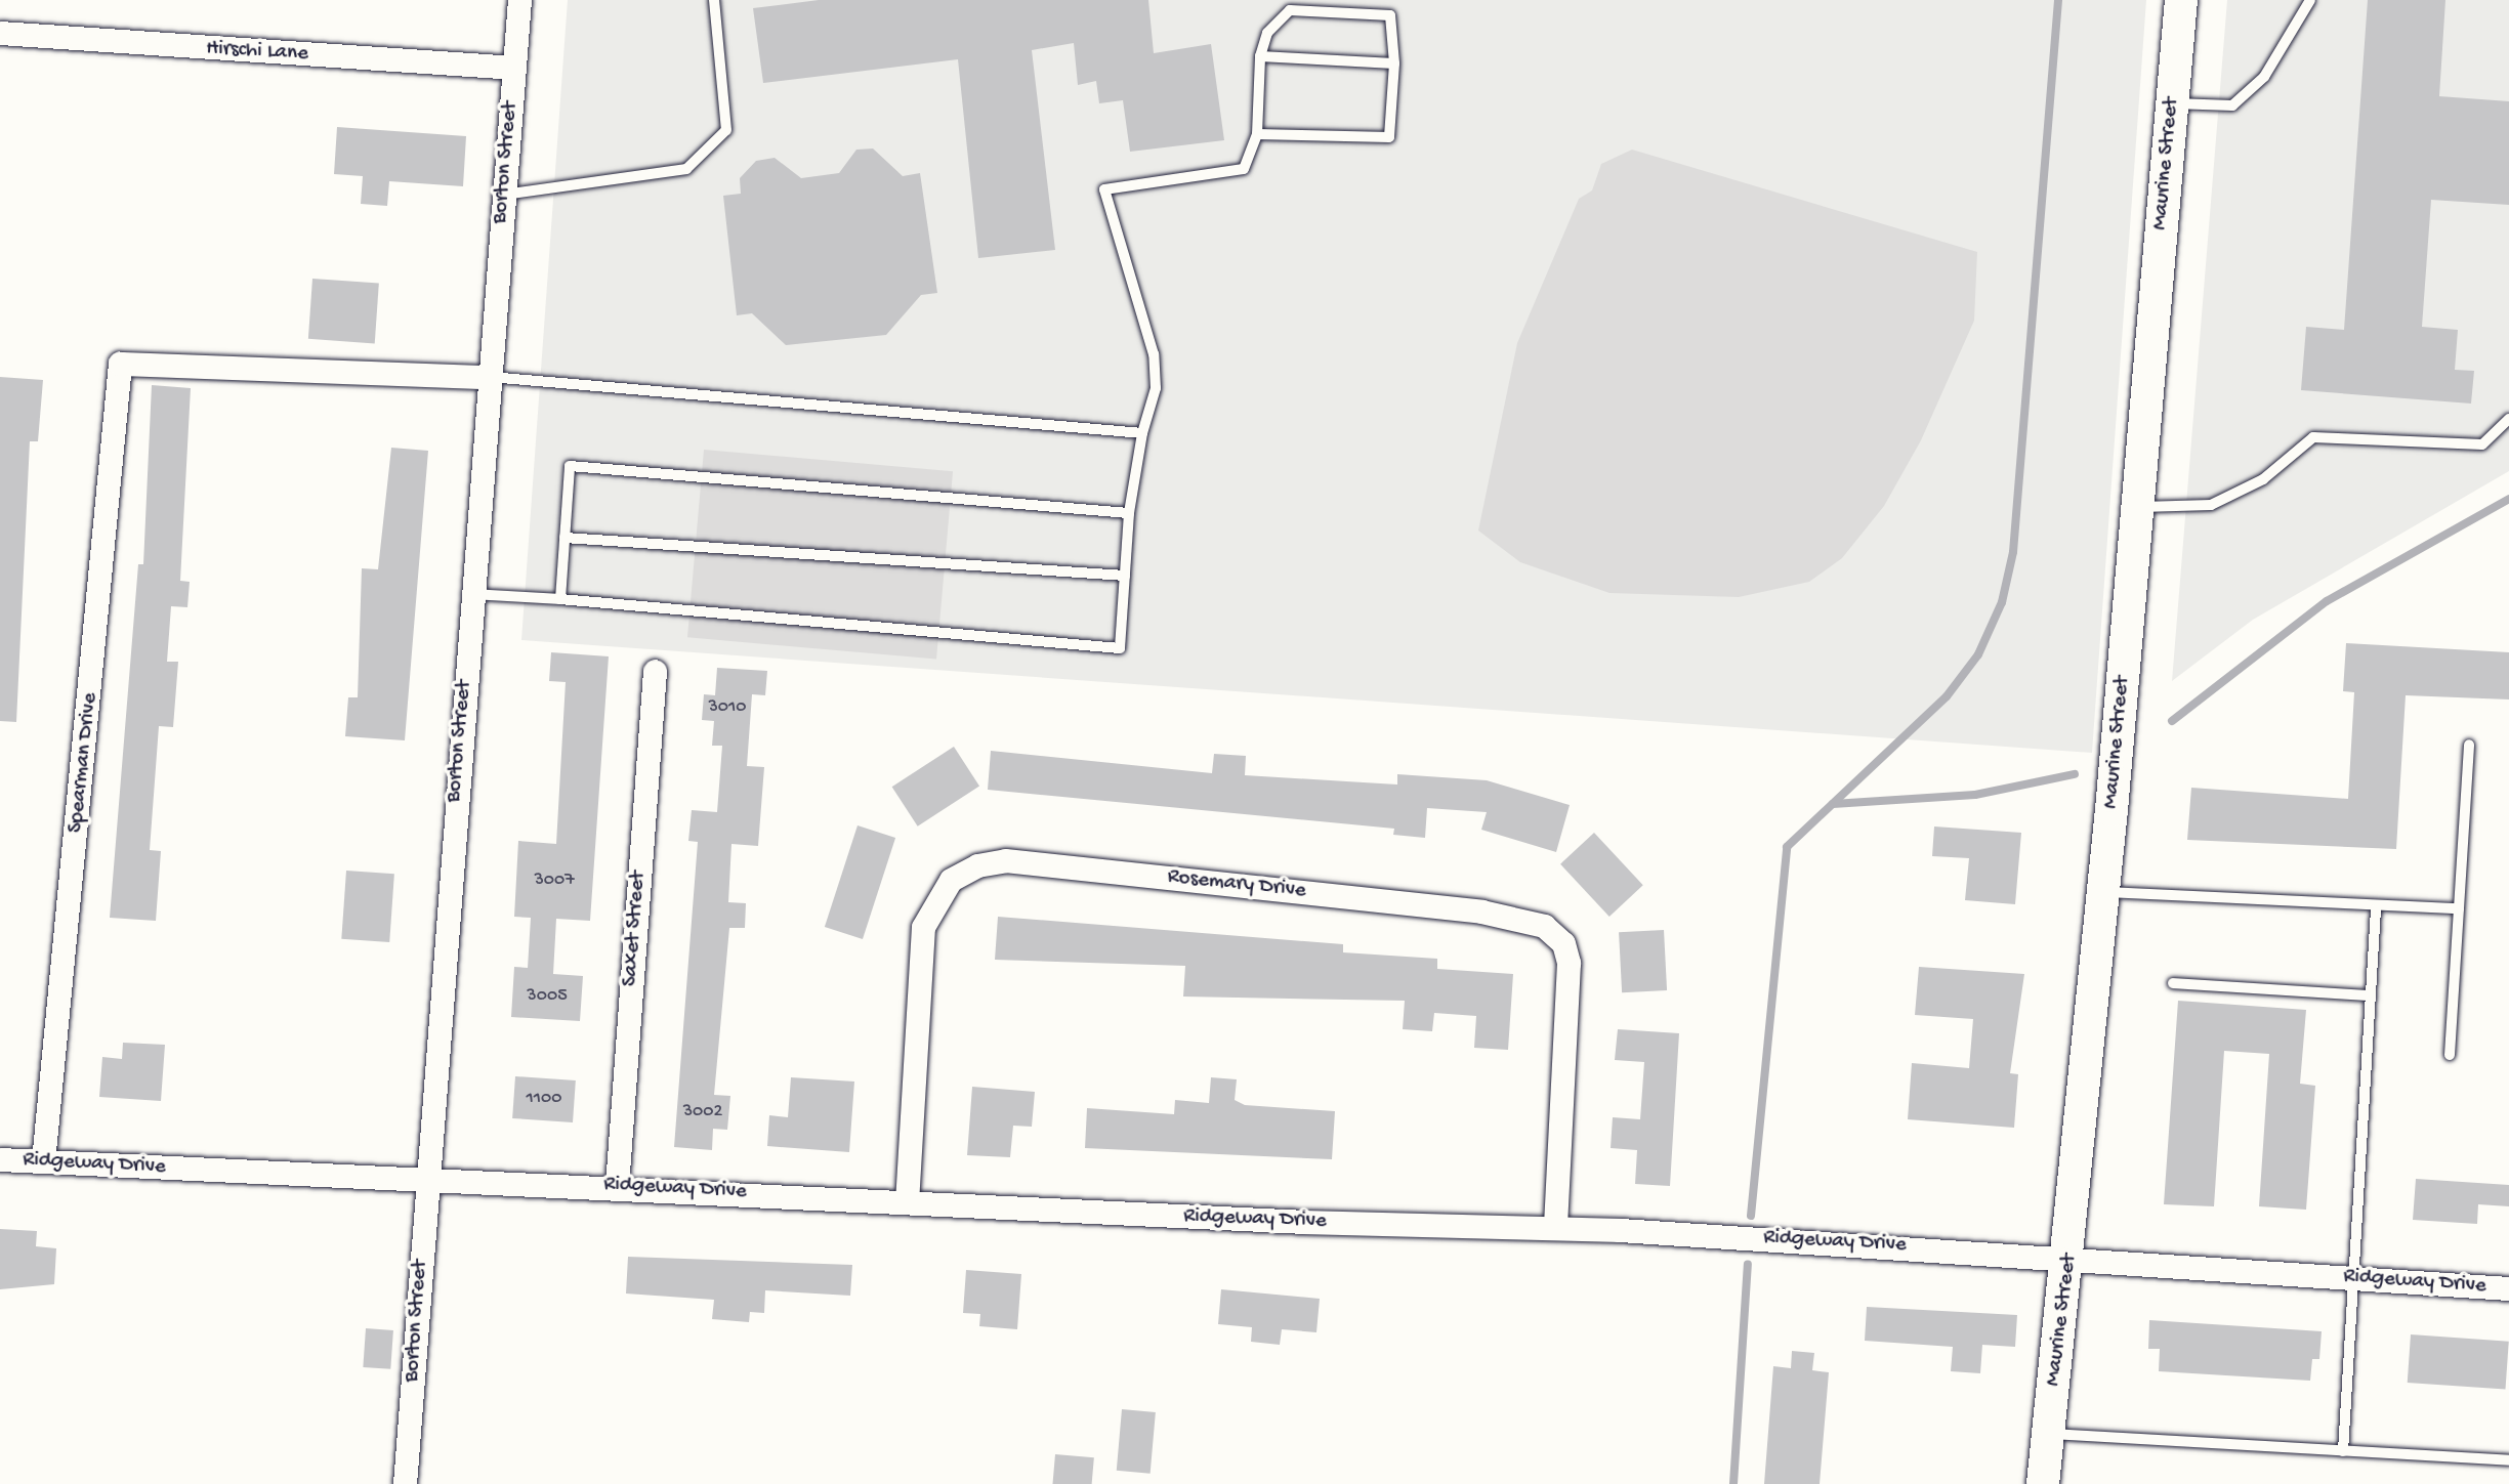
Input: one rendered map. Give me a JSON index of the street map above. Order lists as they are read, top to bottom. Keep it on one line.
{"streets":{"street":["Hirschi Lane","Borton Street","Maurine Street","Spearman Drive","Rosemary Drive","Saxet Street","Ridgeway Drive"]},"crossings":[["Hirschi Lane","Borton Street"],["Borton Street","Spearman Drive"],["Borton Street","Ridgeway Drive"],["Maurine Street","Ridgeway Drive"],["Spearman Drive","Ridgeway Drive"],["Rosemary Drive","Ridgeway Drive"],["Saxet Street","Ridgeway Drive"]],"house_numbers":["3010","3007","3005","1100","3002"]}
